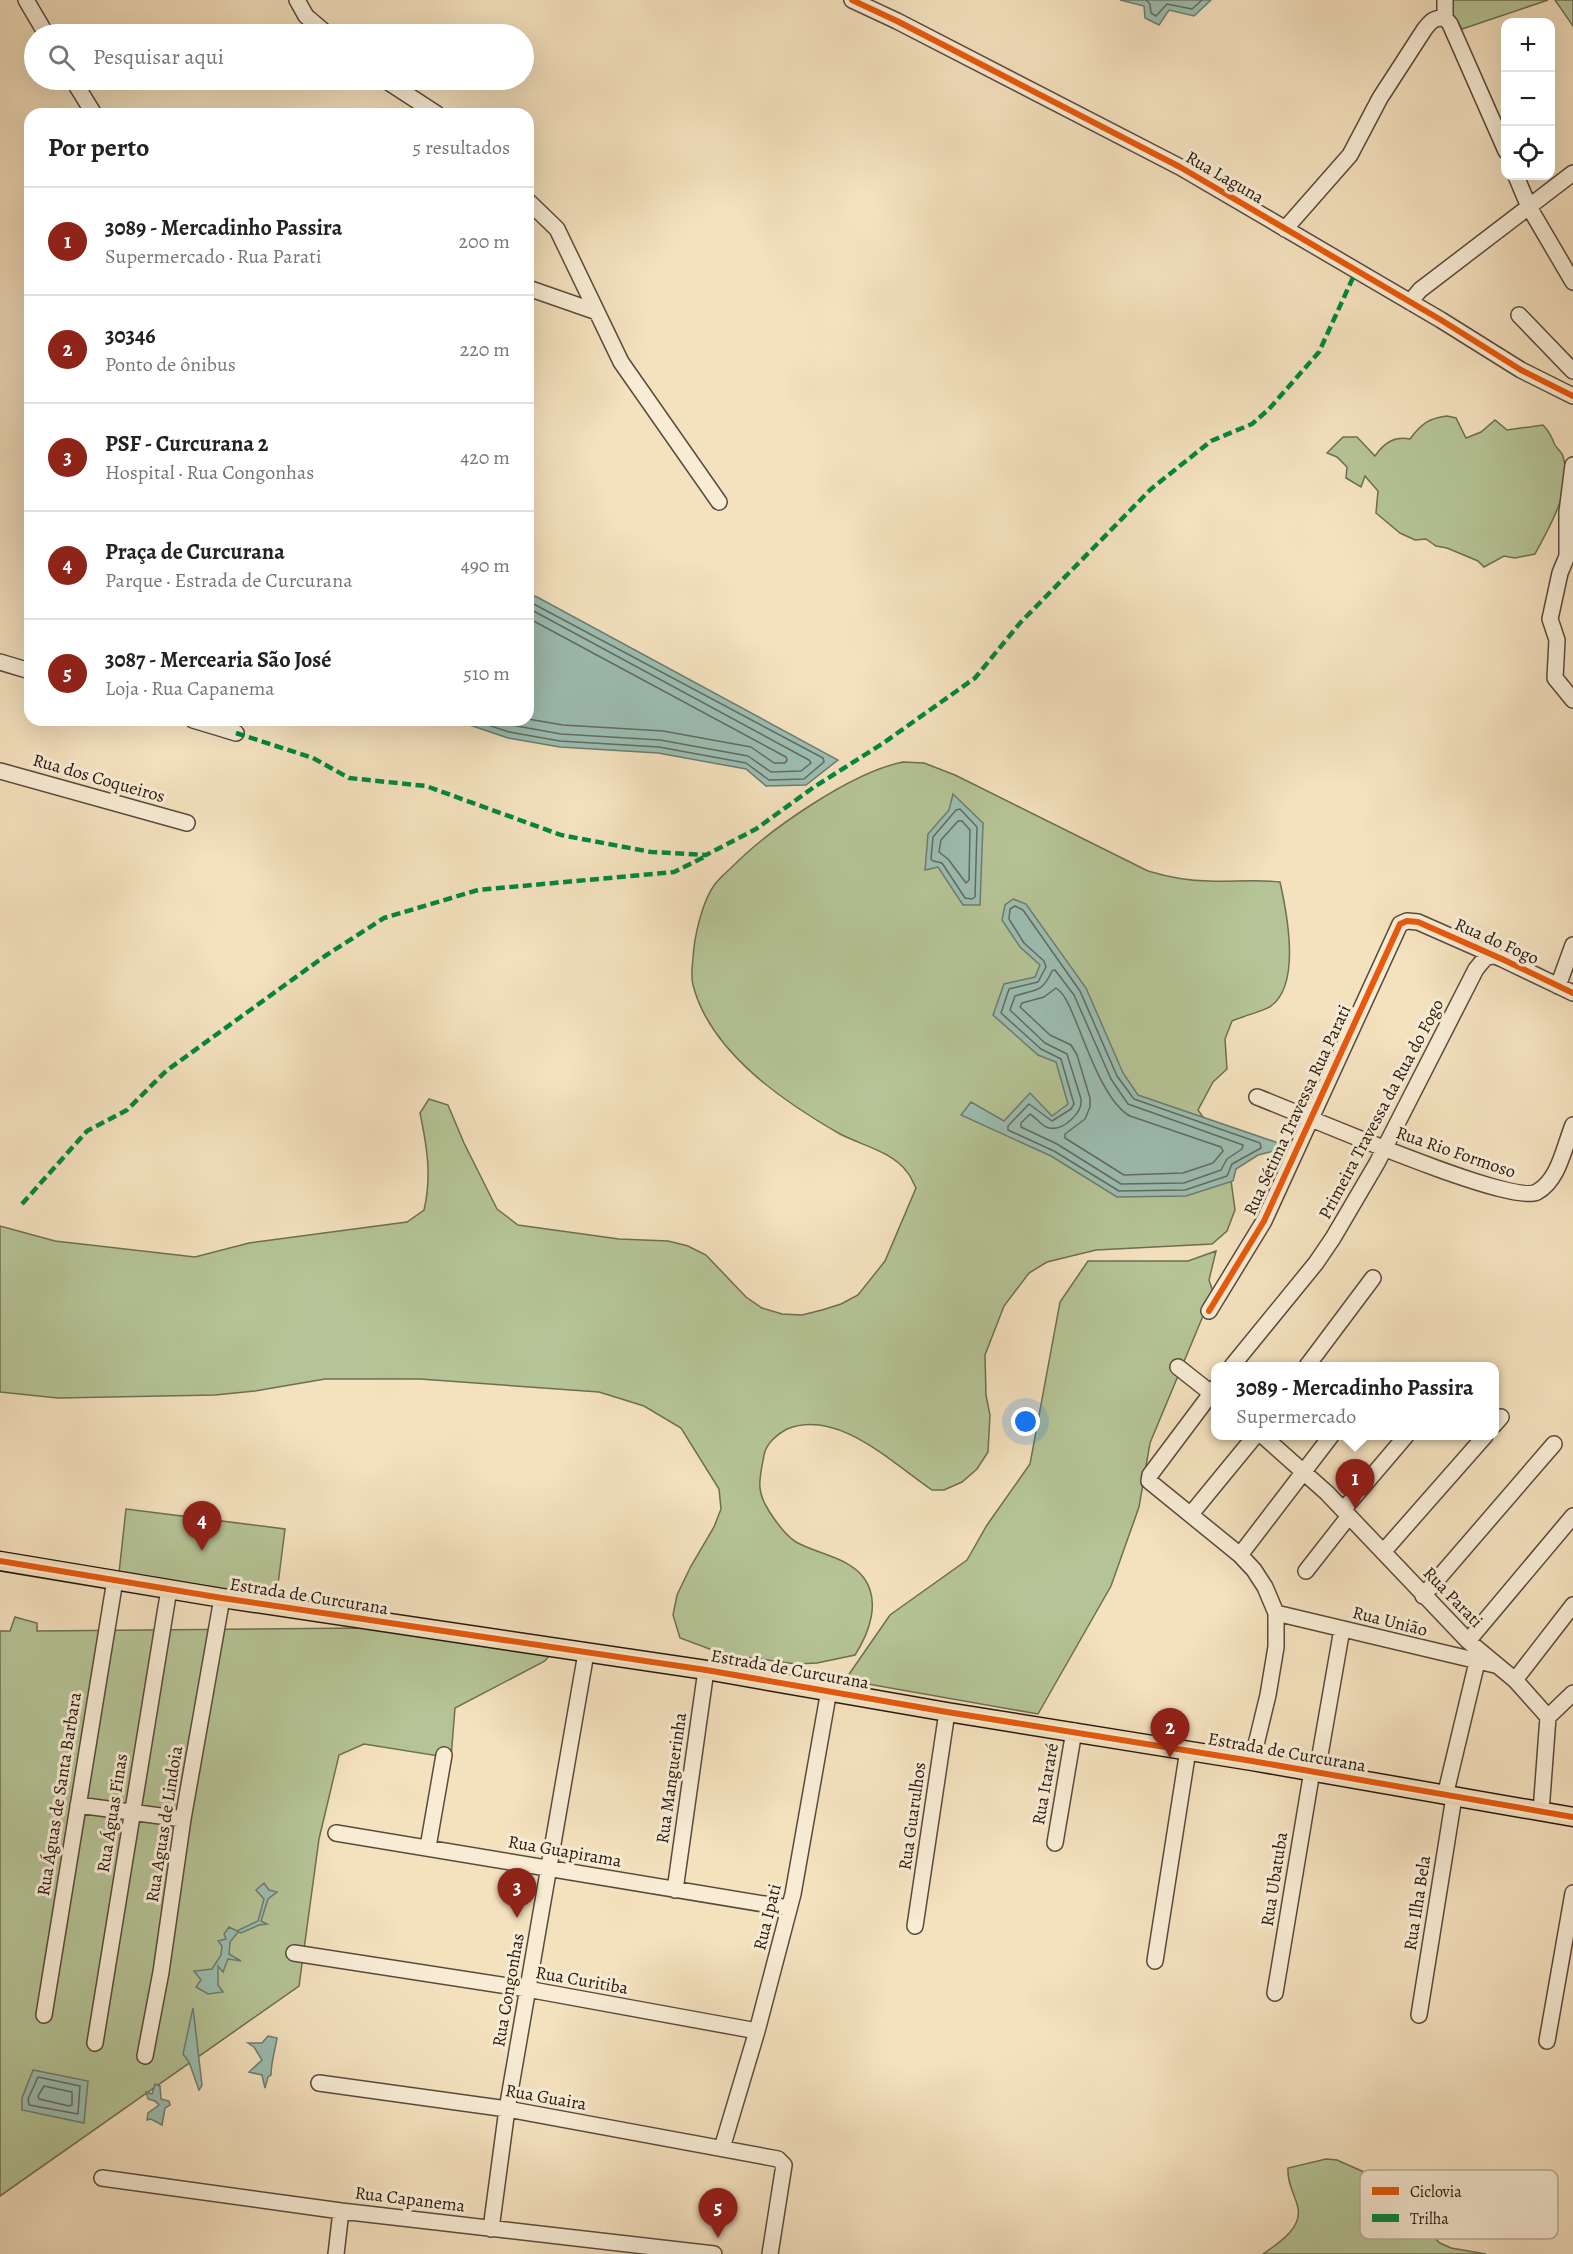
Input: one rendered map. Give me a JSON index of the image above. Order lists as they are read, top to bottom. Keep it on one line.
{"streets":{"main road":["Estrada de Curcurana"],"street":["Rua Laguna","Rua dos Coqueiros","Rua do Fogo","Primeira Travessa da Rua do Fogo","Rua Sétima Travessa Rua Parati","Rua Rio Formoso","Rua Parati","Rua União","Rua Manguerinha","Rua Itararé","Rua Águas de Santa Barbara","Rua Águas Finas","Rua Guarulhos","Rua Aguas de Lindoia","Rua Guapirama","Rua Ubatuba","Rua Ilha Bela","Rua Ipati","Rua Curitiba","Rua Congonhas","Rua Guaira","Rua Capanema"]},"crossings":[["Rua do Fogo","Primeira Travessa da Rua do Fogo"],["Rua do Fogo","Rua Sétima Travessa Rua Parati"],["Primeira Travessa da Rua do Fogo","Rua Rio Formoso"],["Rua Sétima Travessa Rua Parati","Rua Rio Formoso"],["Estrada de Curcurana","Rua Manguerinha"],["Estrada de Curcurana","Rua Itararé"],["Estrada de Curcurana","Rua Águas de Santa Barbara"],["Estrada de Curcurana","Rua Águas Finas"],["Estrada de Curcurana","Rua Guarulhos"],["Estrada de Curcurana","Rua Aguas de Lindoia"],["Estrada de Curcurana","Rua Ubatuba"],["Estrada de Curcurana","Rua Ilha Bela"],["Estrada de Curcurana","Rua Ipati"],["Estrada de Curcurana","Rua Congonhas"],["Rua Parati","Rua União"],["Rua União","Rua Ubatuba"],["Rua União","Rua Ilha Bela"],["Rua Manguerinha","Rua Guapirama"],["Rua Guapirama","Rua Ipati"],["Rua Guapirama","Rua Congonhas"],["Rua Ipati","Rua Curitiba"],["Rua Ipati","Rua Guaira"],["Rua Curitiba","Rua Congonhas"],["Rua Congonhas","Rua Guaira"],["Rua Congonhas","Rua Capanema"]],"legend":["Ciclovia","Trilha"],"page":{"map_buttons":["+","−"],"search":"Pesquisar aqui","heading":["Por perto","5 resultados"],"list":[{"mark":"1","name":"3089 - Mercadinho Passira","note":"Supermercado · Rua Parati","value":"200 m"},{"mark":"2","name":"30346","note":"Ponto de ônibus","value":"220 m"},{"mark":"3","name":"PSF - Curcurana 2","note":"Hospital · Rua Congonhas","value":"420 m"},{"mark":"4","name":"Praça de Curcurana","note":"Parque · Estrada de Curcurana","value":"490 m"},{"mark":"5","name":"3087 - Mercearia São José","note":"Loja · Rua Capanema","value":"510 m"}],"popup":["3089 - Mercadinho Passira","Supermercado"],"pins":["1","4","2","3","5"]}}
